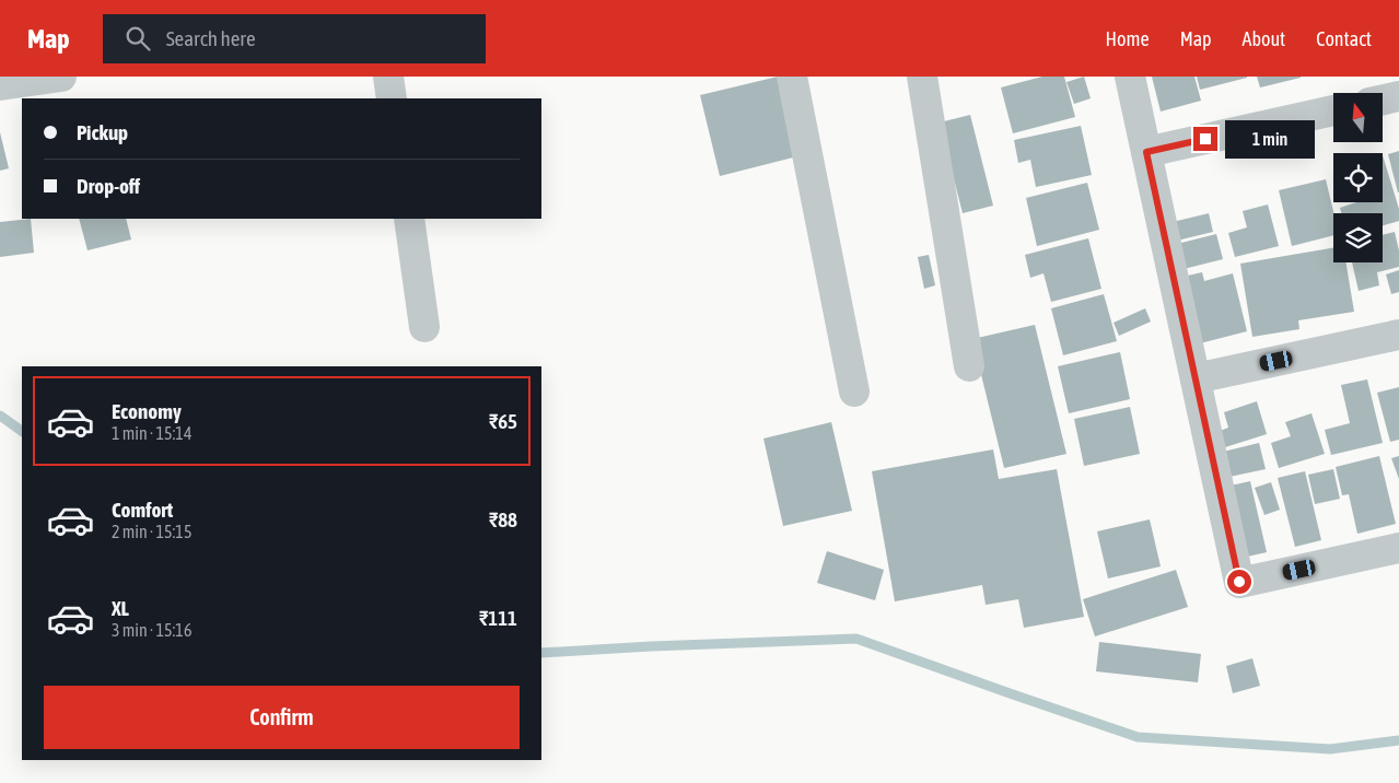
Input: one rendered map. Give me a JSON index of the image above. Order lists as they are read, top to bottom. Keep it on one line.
{"north":"top","page":{"header":"Map","search":"Search here","nav":["Home","Map","About","Contact"],"banner":["Pickup","Drop-off"],"bubble":"1 min","list":[{"name":"Economy","note":"1 min · 15:14","value":"₹65"},{"name":"Comfort","note":"2 min · 15:15","value":"₹88"},{"name":"XL","note":"3 min · 15:16","value":"₹111"}],"buttons":"Confirm"}}
